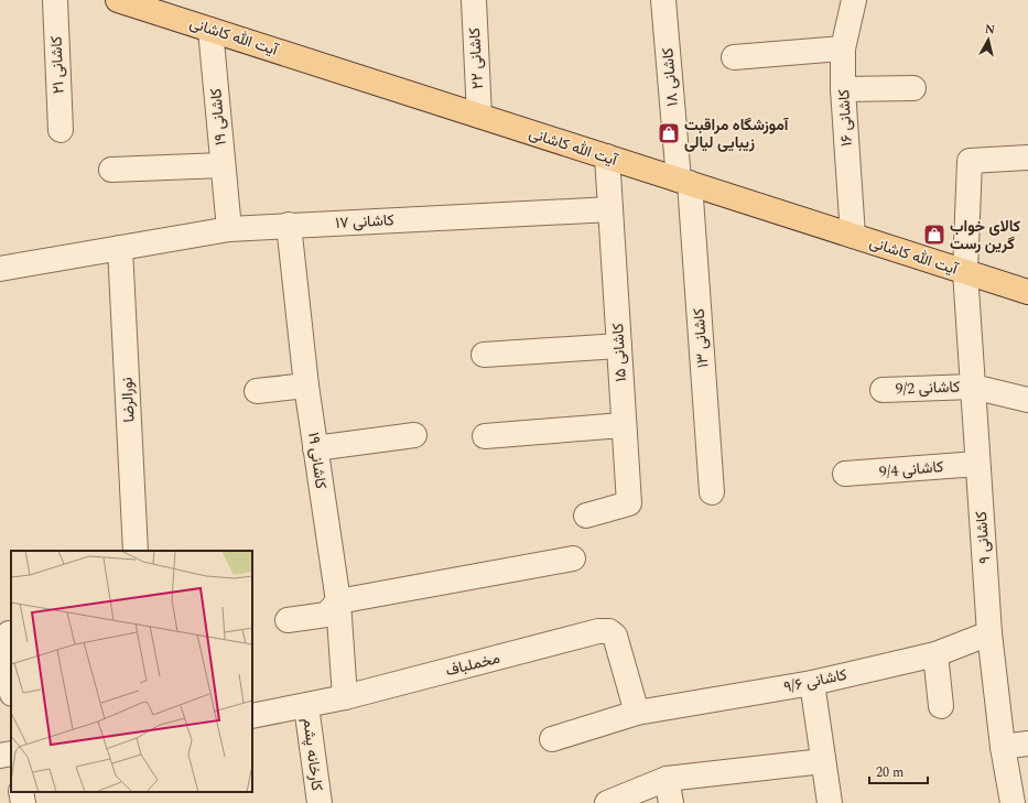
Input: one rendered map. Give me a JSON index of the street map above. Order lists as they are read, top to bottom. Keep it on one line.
{"streets":{"main road":["آیت الله کاشانی"],"street":["کاشانی ۲۲","کاشانی ۲۱","کاشانی ۱۸","کاشانی ۱۹","کاشانی ۱۶","کاشانی ۱۷","کاشانی ۱۳","کاشانی ۱۵","کاشانی 9/2","نورالرضا","کاشانی 9/4","کاشانی ۹","مخملباف","کاشانی ۹/۶","کارخانه پشم"]},"crossings":[["آیت الله کاشانی","کاشانی ۲۲"],["آیت الله کاشانی","کاشانی ۱۸"],["آیت الله کاشانی","کاشانی ۱۹"],["آیت الله کاشانی","کاشانی ۱۶"],["آیت الله کاشانی","کاشانی ۱۳"],["آیت الله کاشانی","کاشانی ۱۵"],["آیت الله کاشانی","کاشانی ۹"],["کاشانی ۱۸","کاشانی ۱۳"],["کاشانی ۱۹","کاشانی ۱۷"],["کاشانی ۱۹","مخملباف"],["کاشانی ۱۷","کاشانی ۱۵"],["کاشانی ۱۷","نورالرضا"],["کاشانی 9/2","کاشانی ۹"],["کاشانی 9/4","کاشانی ۹"],["کاشانی ۹","کاشانی ۹/۶"],["مخملباف","کاشانی ۹/۶"],["مخملباف","کارخانه پشم"]],"places":{"shop":["آموزشگاه مراقبت زیبایی لیالی","کالای خواب گرین رست"]},"scale_bar":"20 m","north":"top"}
